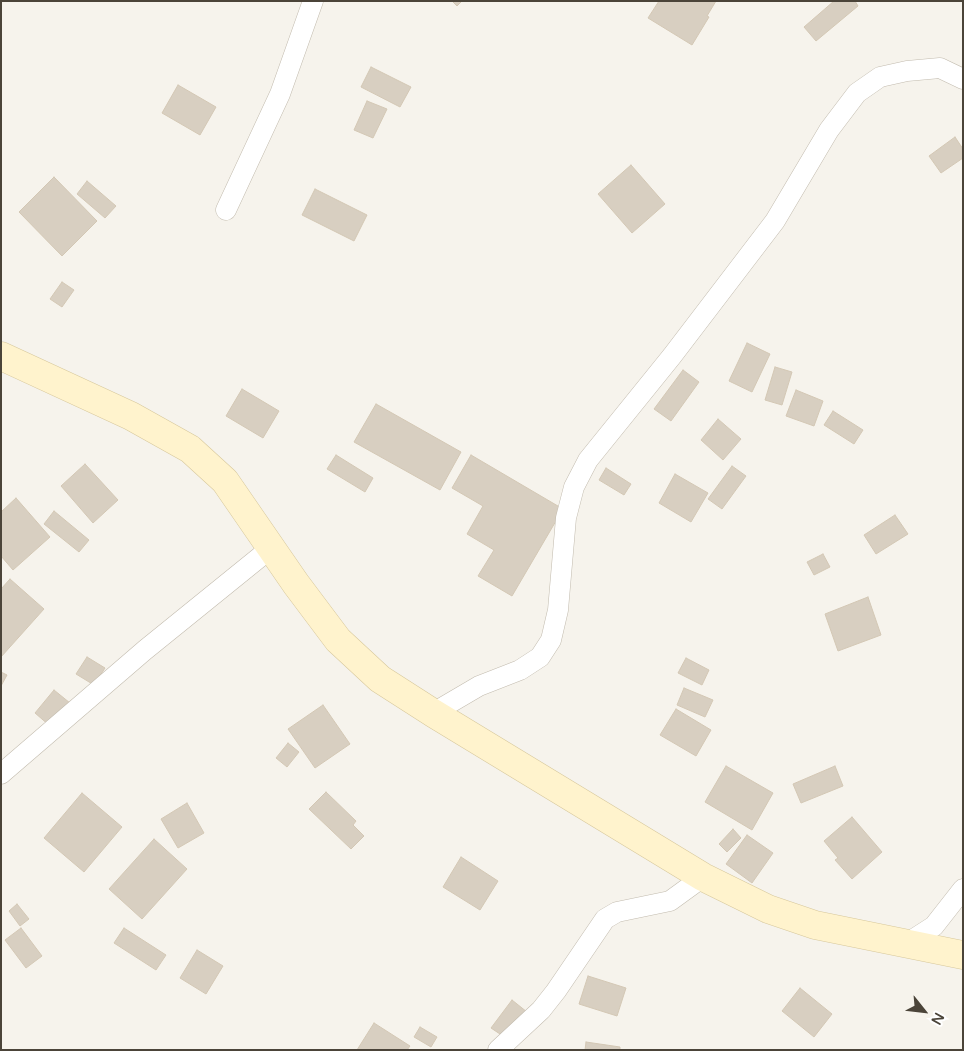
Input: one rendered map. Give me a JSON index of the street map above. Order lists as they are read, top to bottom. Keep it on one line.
{"north":"bottom right"}
